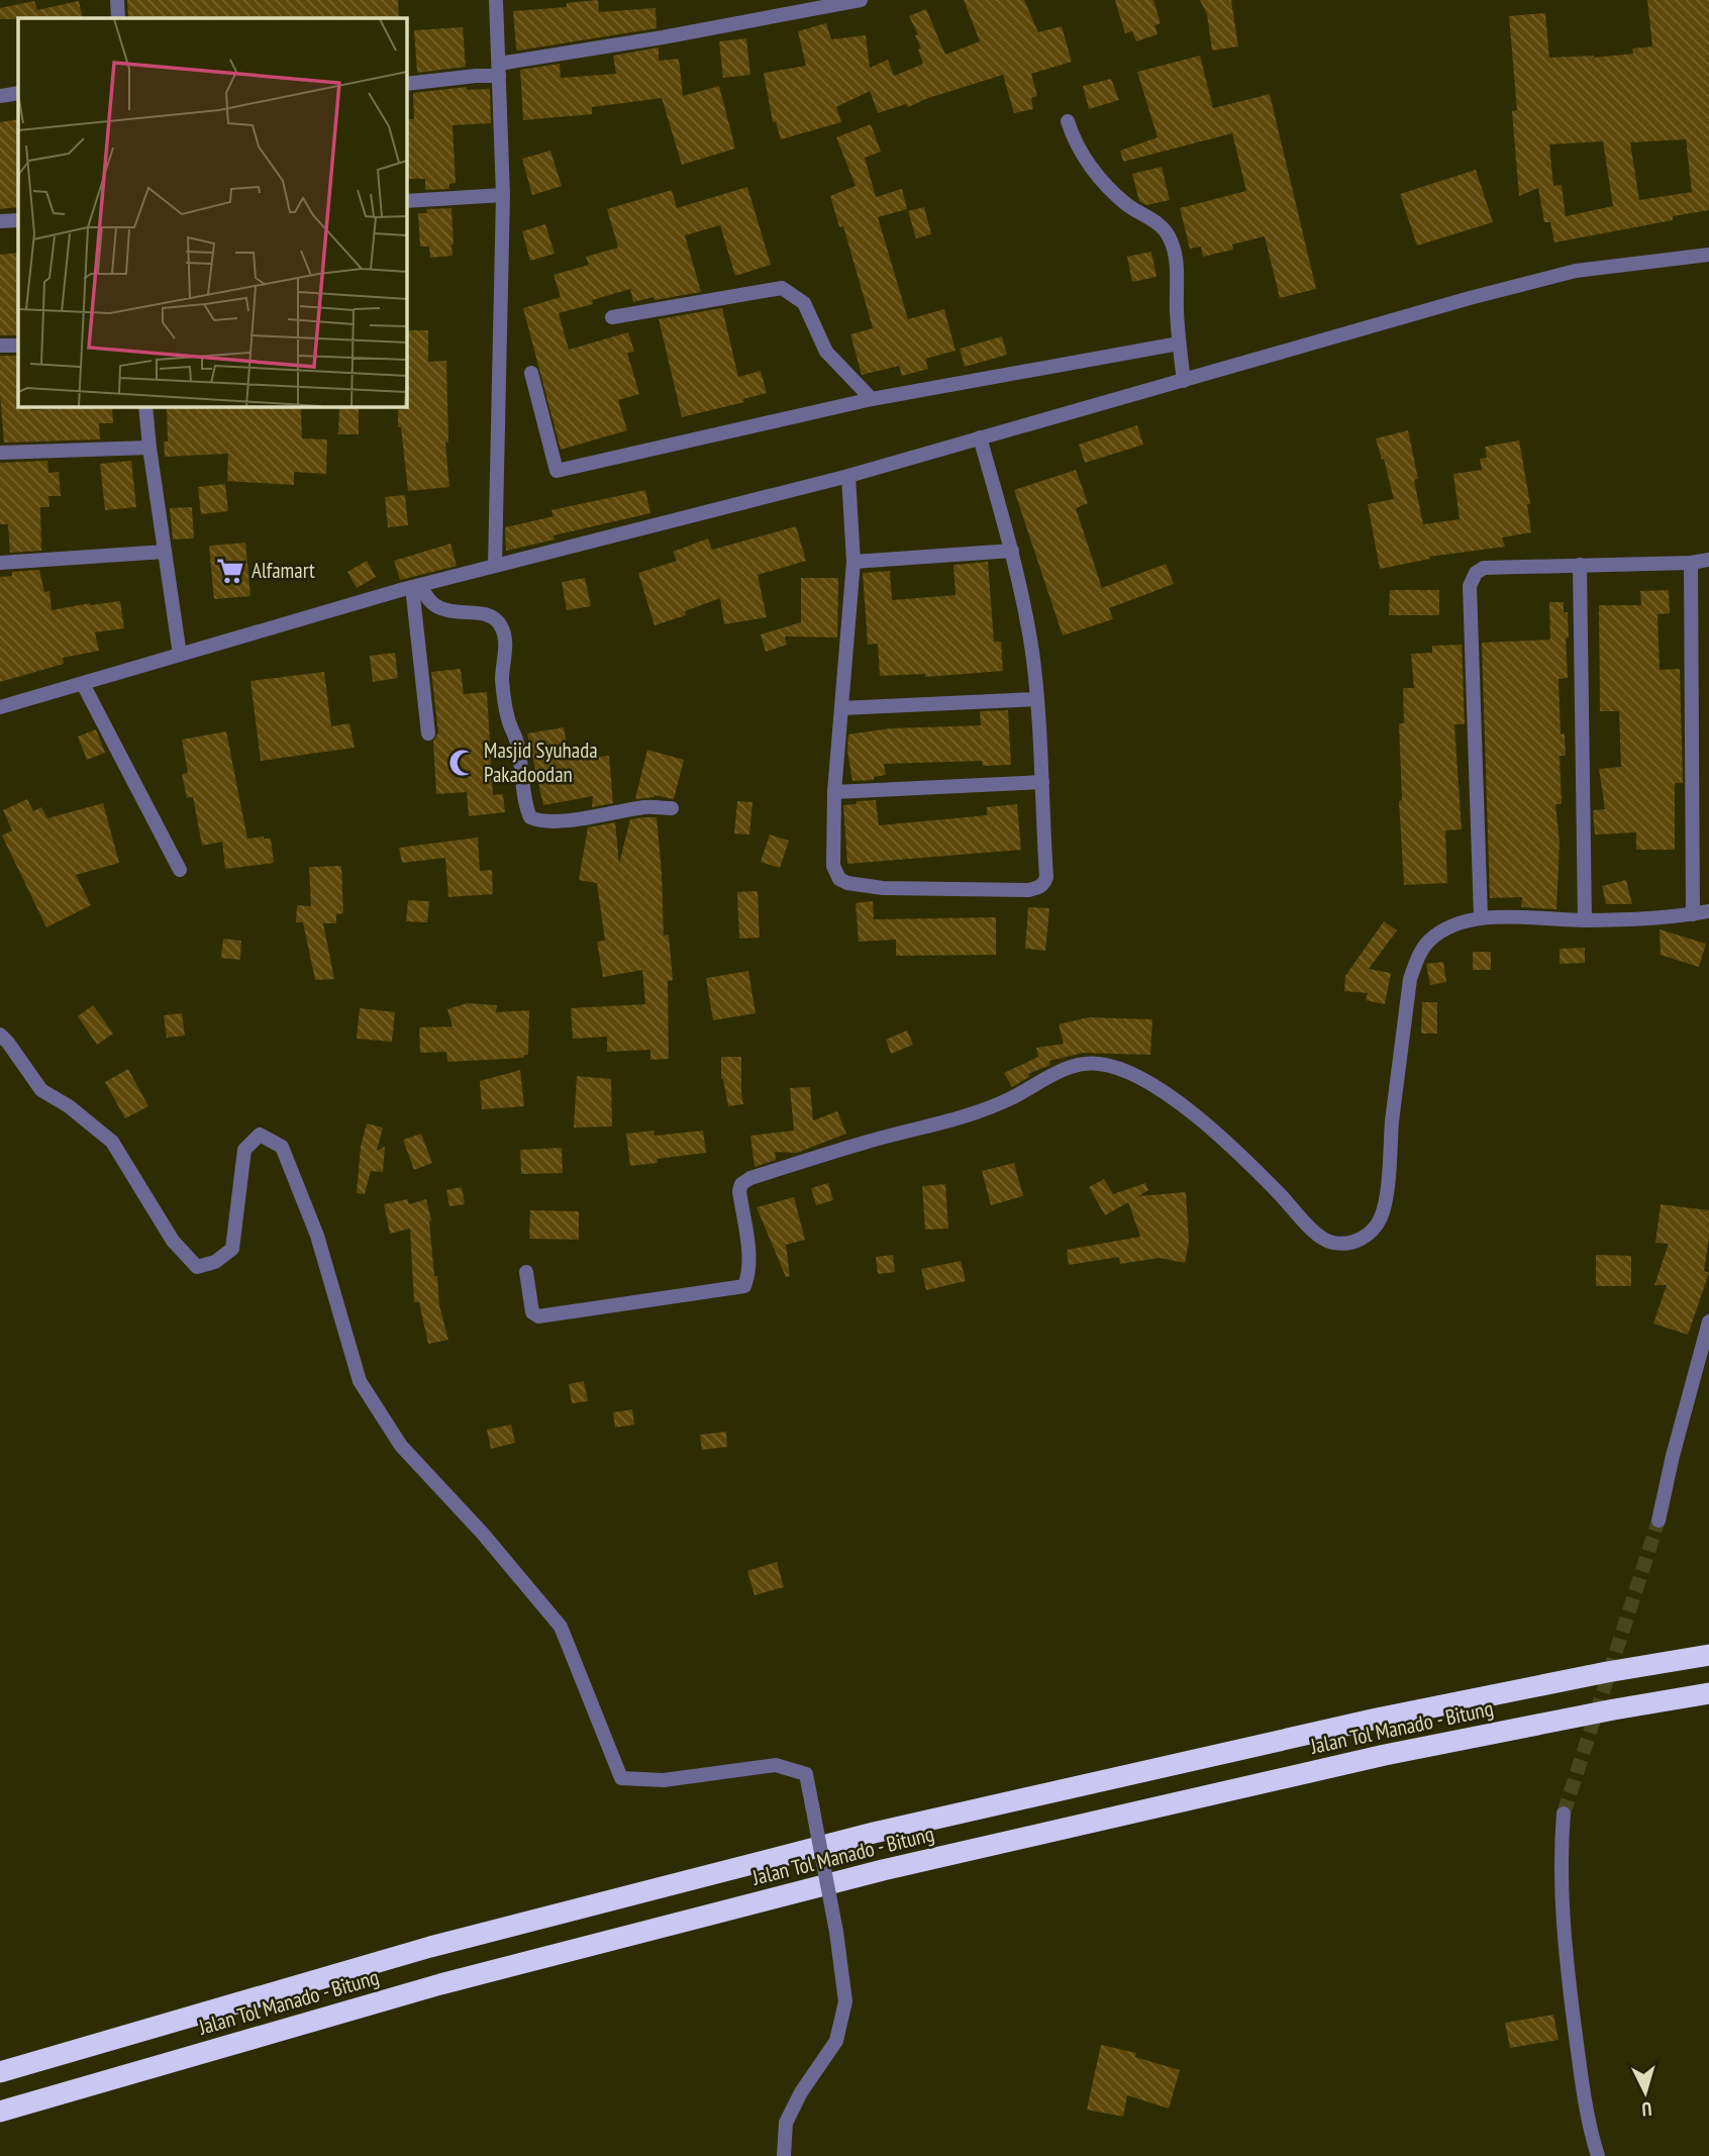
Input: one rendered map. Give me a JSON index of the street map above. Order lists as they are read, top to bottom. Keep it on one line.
{"streets":{"highway":["Jalan Tol Manado - Bitung"]},"places":{"supermarket":["Alfamart"],"mosque":["Masjid Syuhada Pakadoodan"]},"north":"bottom"}
